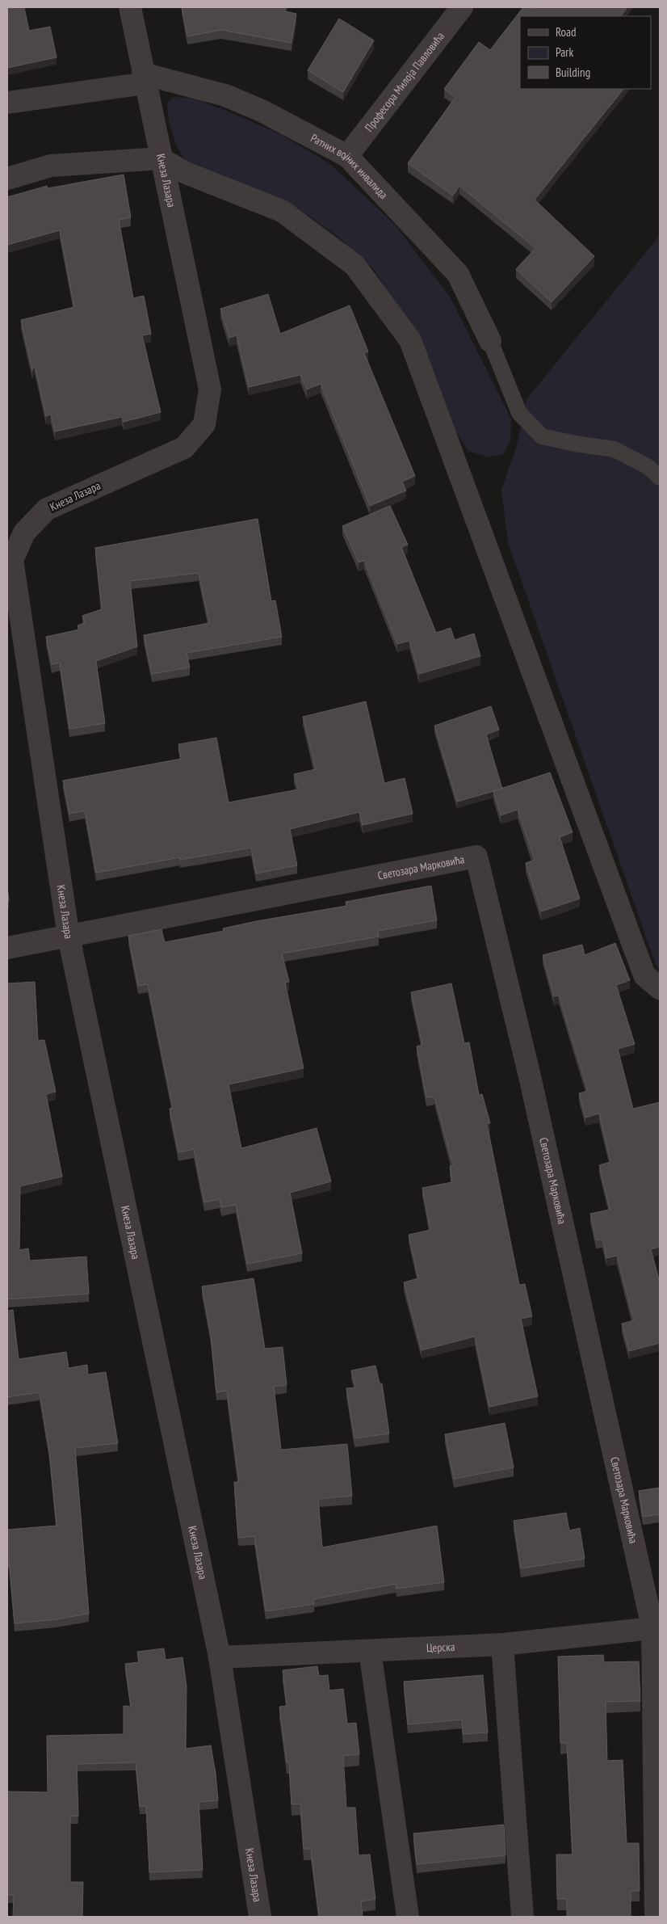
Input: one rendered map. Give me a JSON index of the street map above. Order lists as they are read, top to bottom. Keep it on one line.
{"streets":{"street":["Професора Милоја Павловића","Ратних војних инвалида","Кнеза Лазара","Светозара Марковића","Церска"]},"crossings":[["Професора Милоја Павловића","Ратних војних инвалида"],["Ратних војних инвалида","Кнеза Лазара"],["Кнеза Лазара","Светозара Марковића"],["Кнеза Лазара","Церска"],["Светозара Марковића","Церска"]],"legend":["Road","Park","Building"]}
